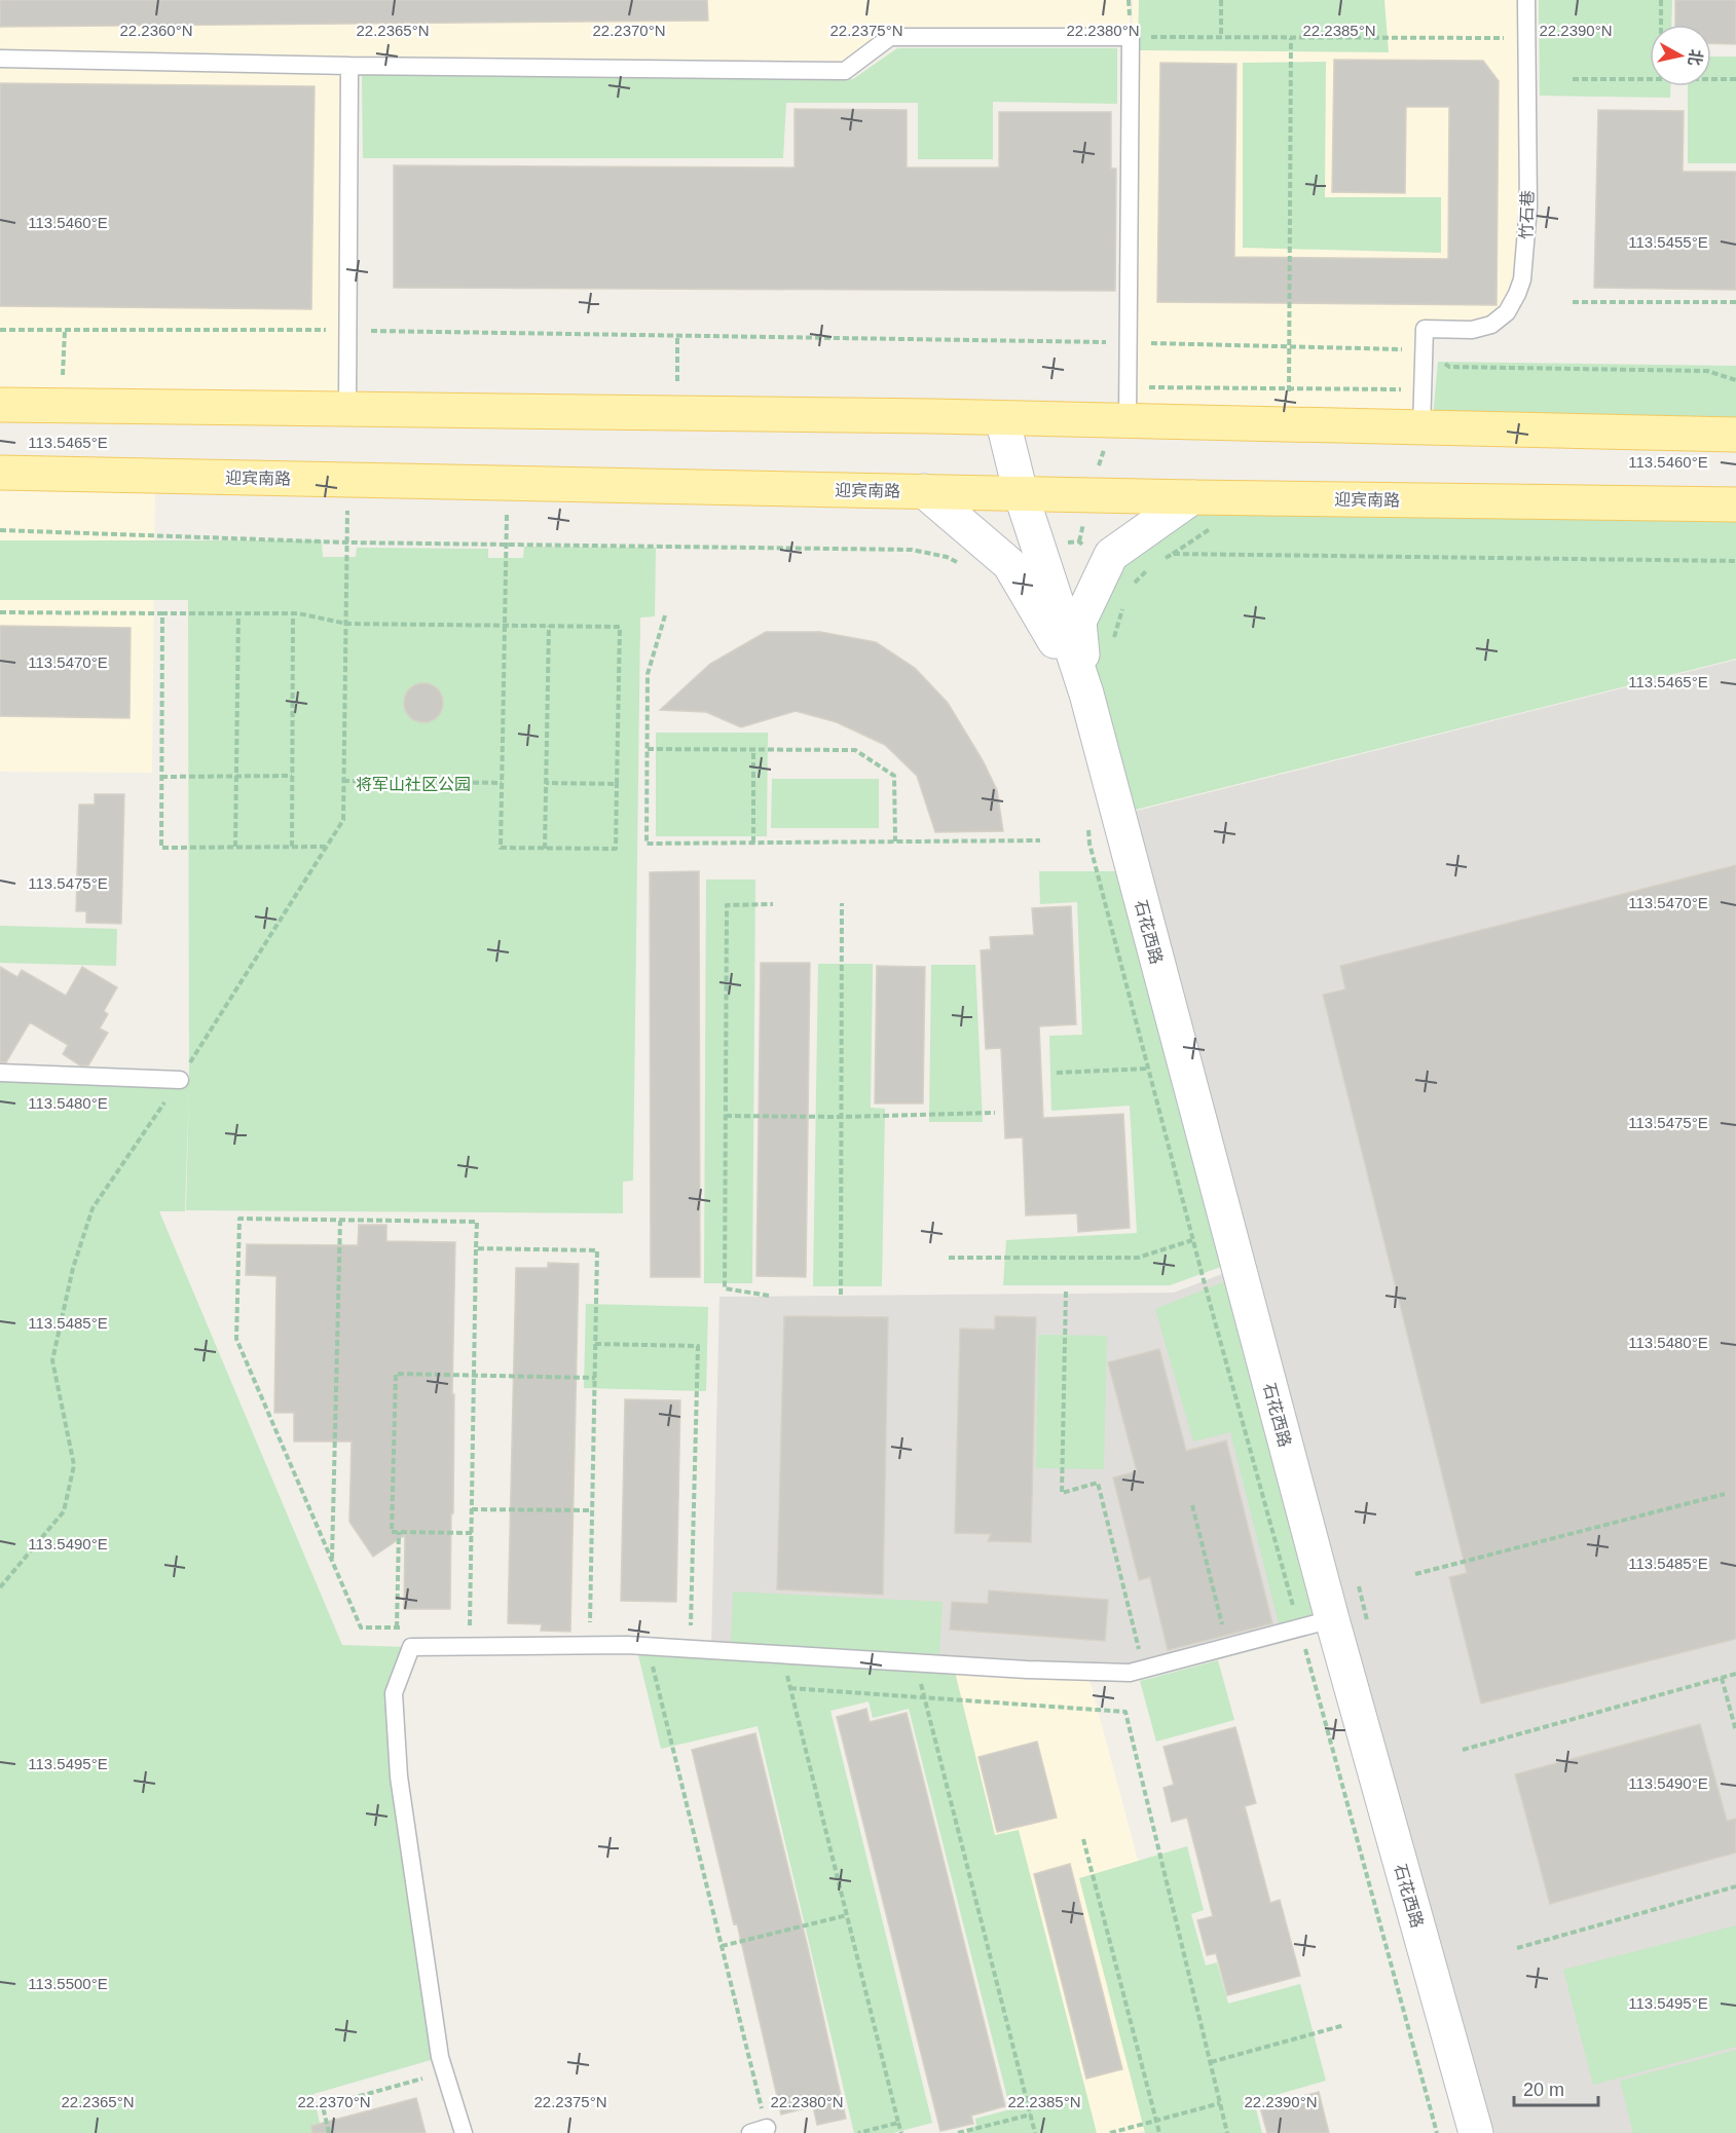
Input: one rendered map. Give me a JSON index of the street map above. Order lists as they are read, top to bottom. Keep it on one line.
{"streets":{"main road":["迎宾南路","石花西路"],"lane":["竹石巷"]},"parks":["将军山社区公园"],"scale_bar":"20 m","north":"right","coordinates":["22.2360°N","22.2365°N","22.2370°N","22.2375°N","22.2380°N","22.2385°N","22.2390°N","113.5460°E","113.5455°E","113.5465°E","113.5470°E","113.5475°E","113.5480°E","113.5485°E","113.5490°E","113.5495°E","113.5500°E"]}
